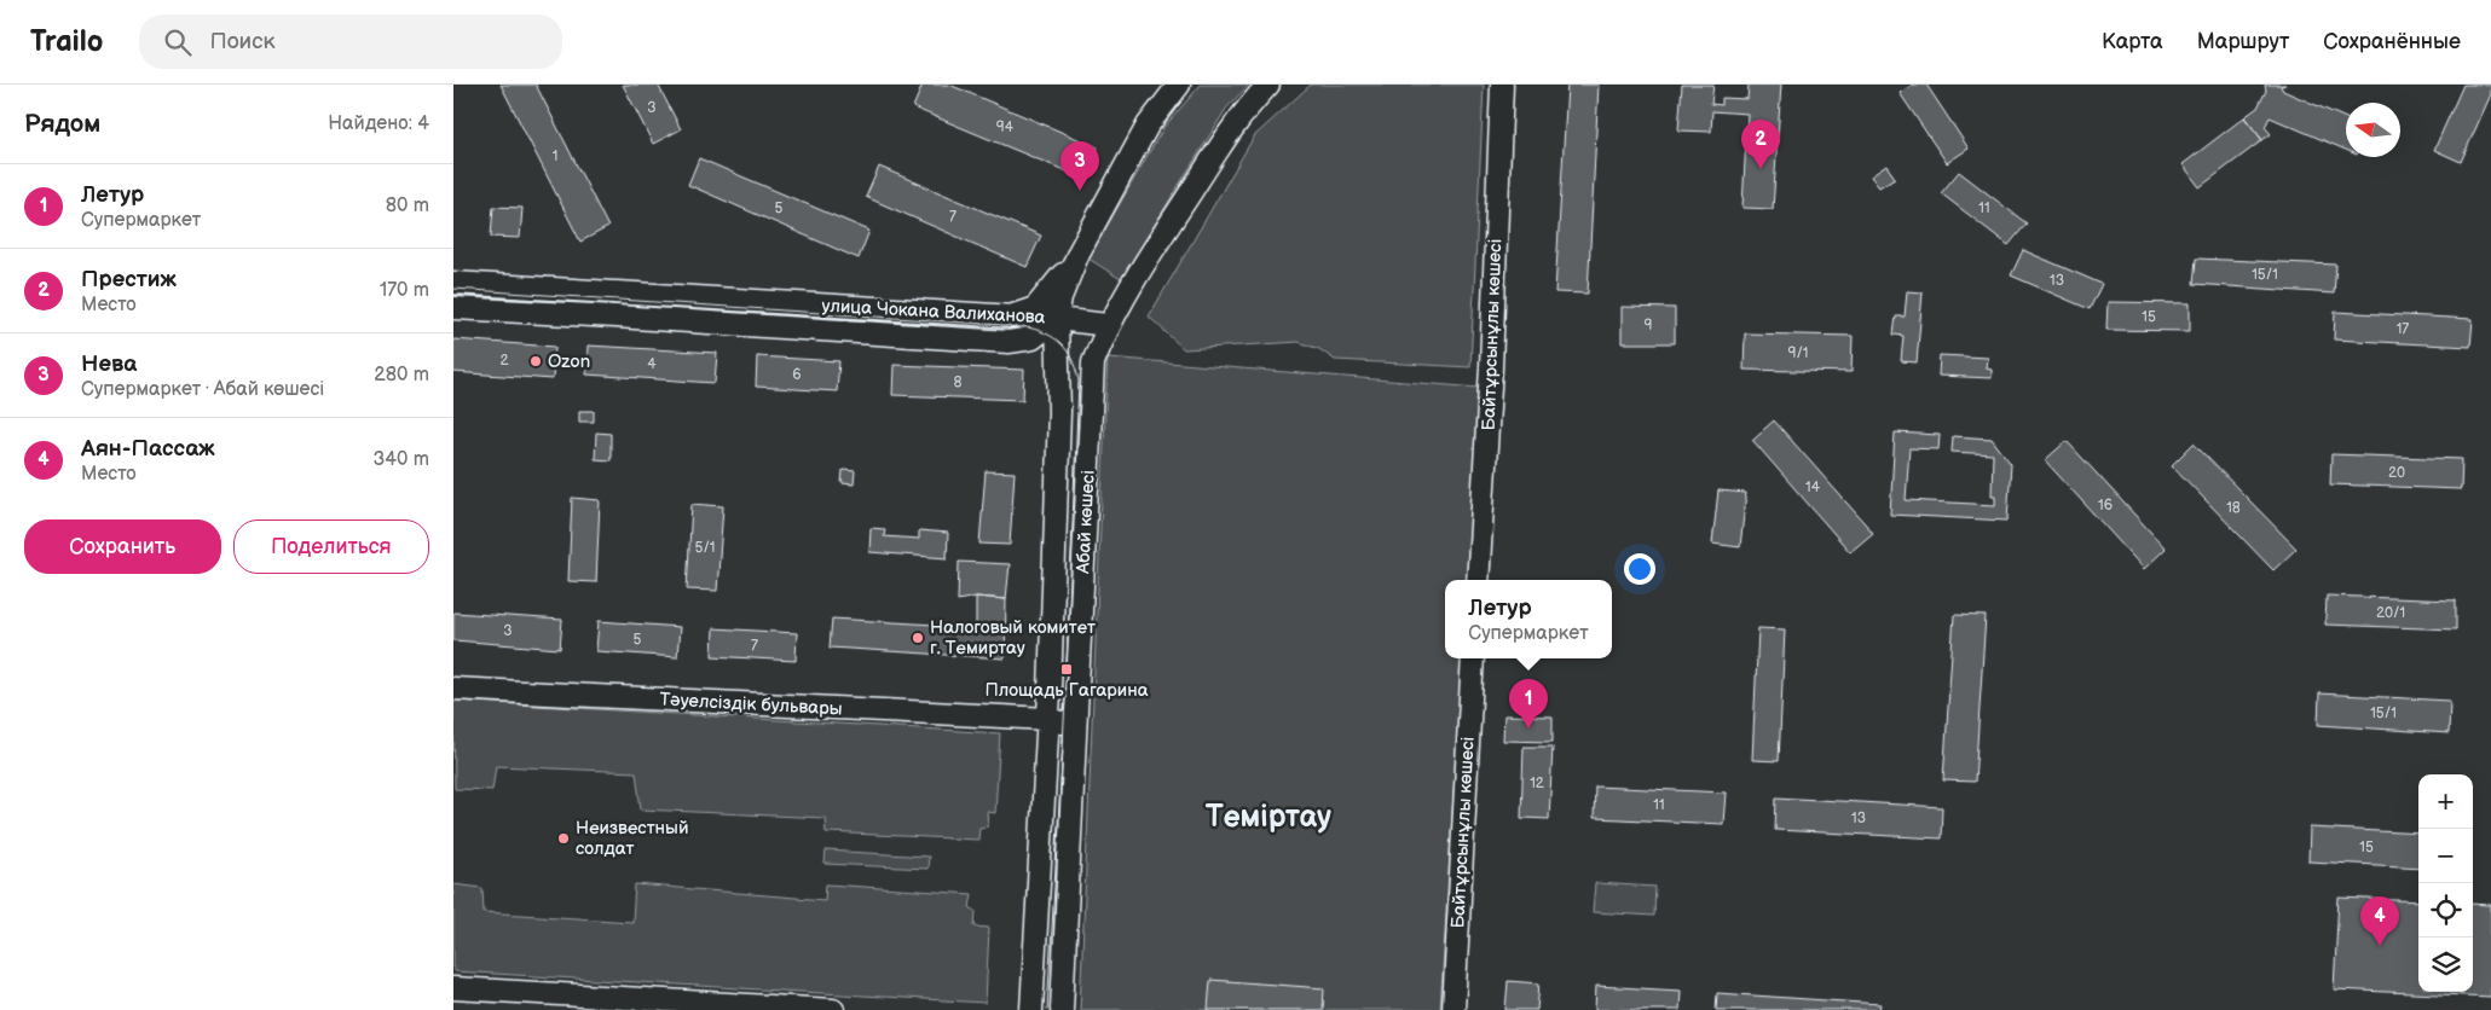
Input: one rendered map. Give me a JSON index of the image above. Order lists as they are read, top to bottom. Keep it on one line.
{"streets":{"street":["улица Чокана Валиханова","Байтұрсынұлы көшесі","Абай көшесі","Тәуелсіздік бульвары"]},"crossings":[["улица Чокана Валиханова","Абай көшесі"],["Абай көшесі","Тәуелсіздік бульвары"]],"districts":["Теміртау"],"places":{"other":["Ozon","Налоговый комитет г. Темиртау","Неизвестный солдат"],"transit":["Площадь Гагарина"]},"house_numbers":["3","94","1","5","11","7","15/1","13","15","9","17","9/1","2","4","6","8","20","14","16","18","5/1","20/1","3","5","7","15/1","12","11","13","15"],"north":"left","page":{"header":"Trailo","search":"Поиск","nav":["Карта","Маршрут","Сохранённые"],"heading":["Рядом","Найдено: 4"],"pins":["2","3","1","4"],"list":[{"mark":"1","name":"Летур","note":"Супермаркет","value":"80 m"},{"mark":"2","name":"Престиж","note":"Место","value":"170 m"},{"mark":"3","name":"Нева","note":"Супермаркет · Абай көшесі","value":"280 m"},{"mark":"4","name":"Аян-Пассаж","note":"Место","value":"340 m"}],"buttons":["Сохранить","Поделиться"],"popup":["Летур","Супермаркет"],"map_buttons":["+","−"]}}
